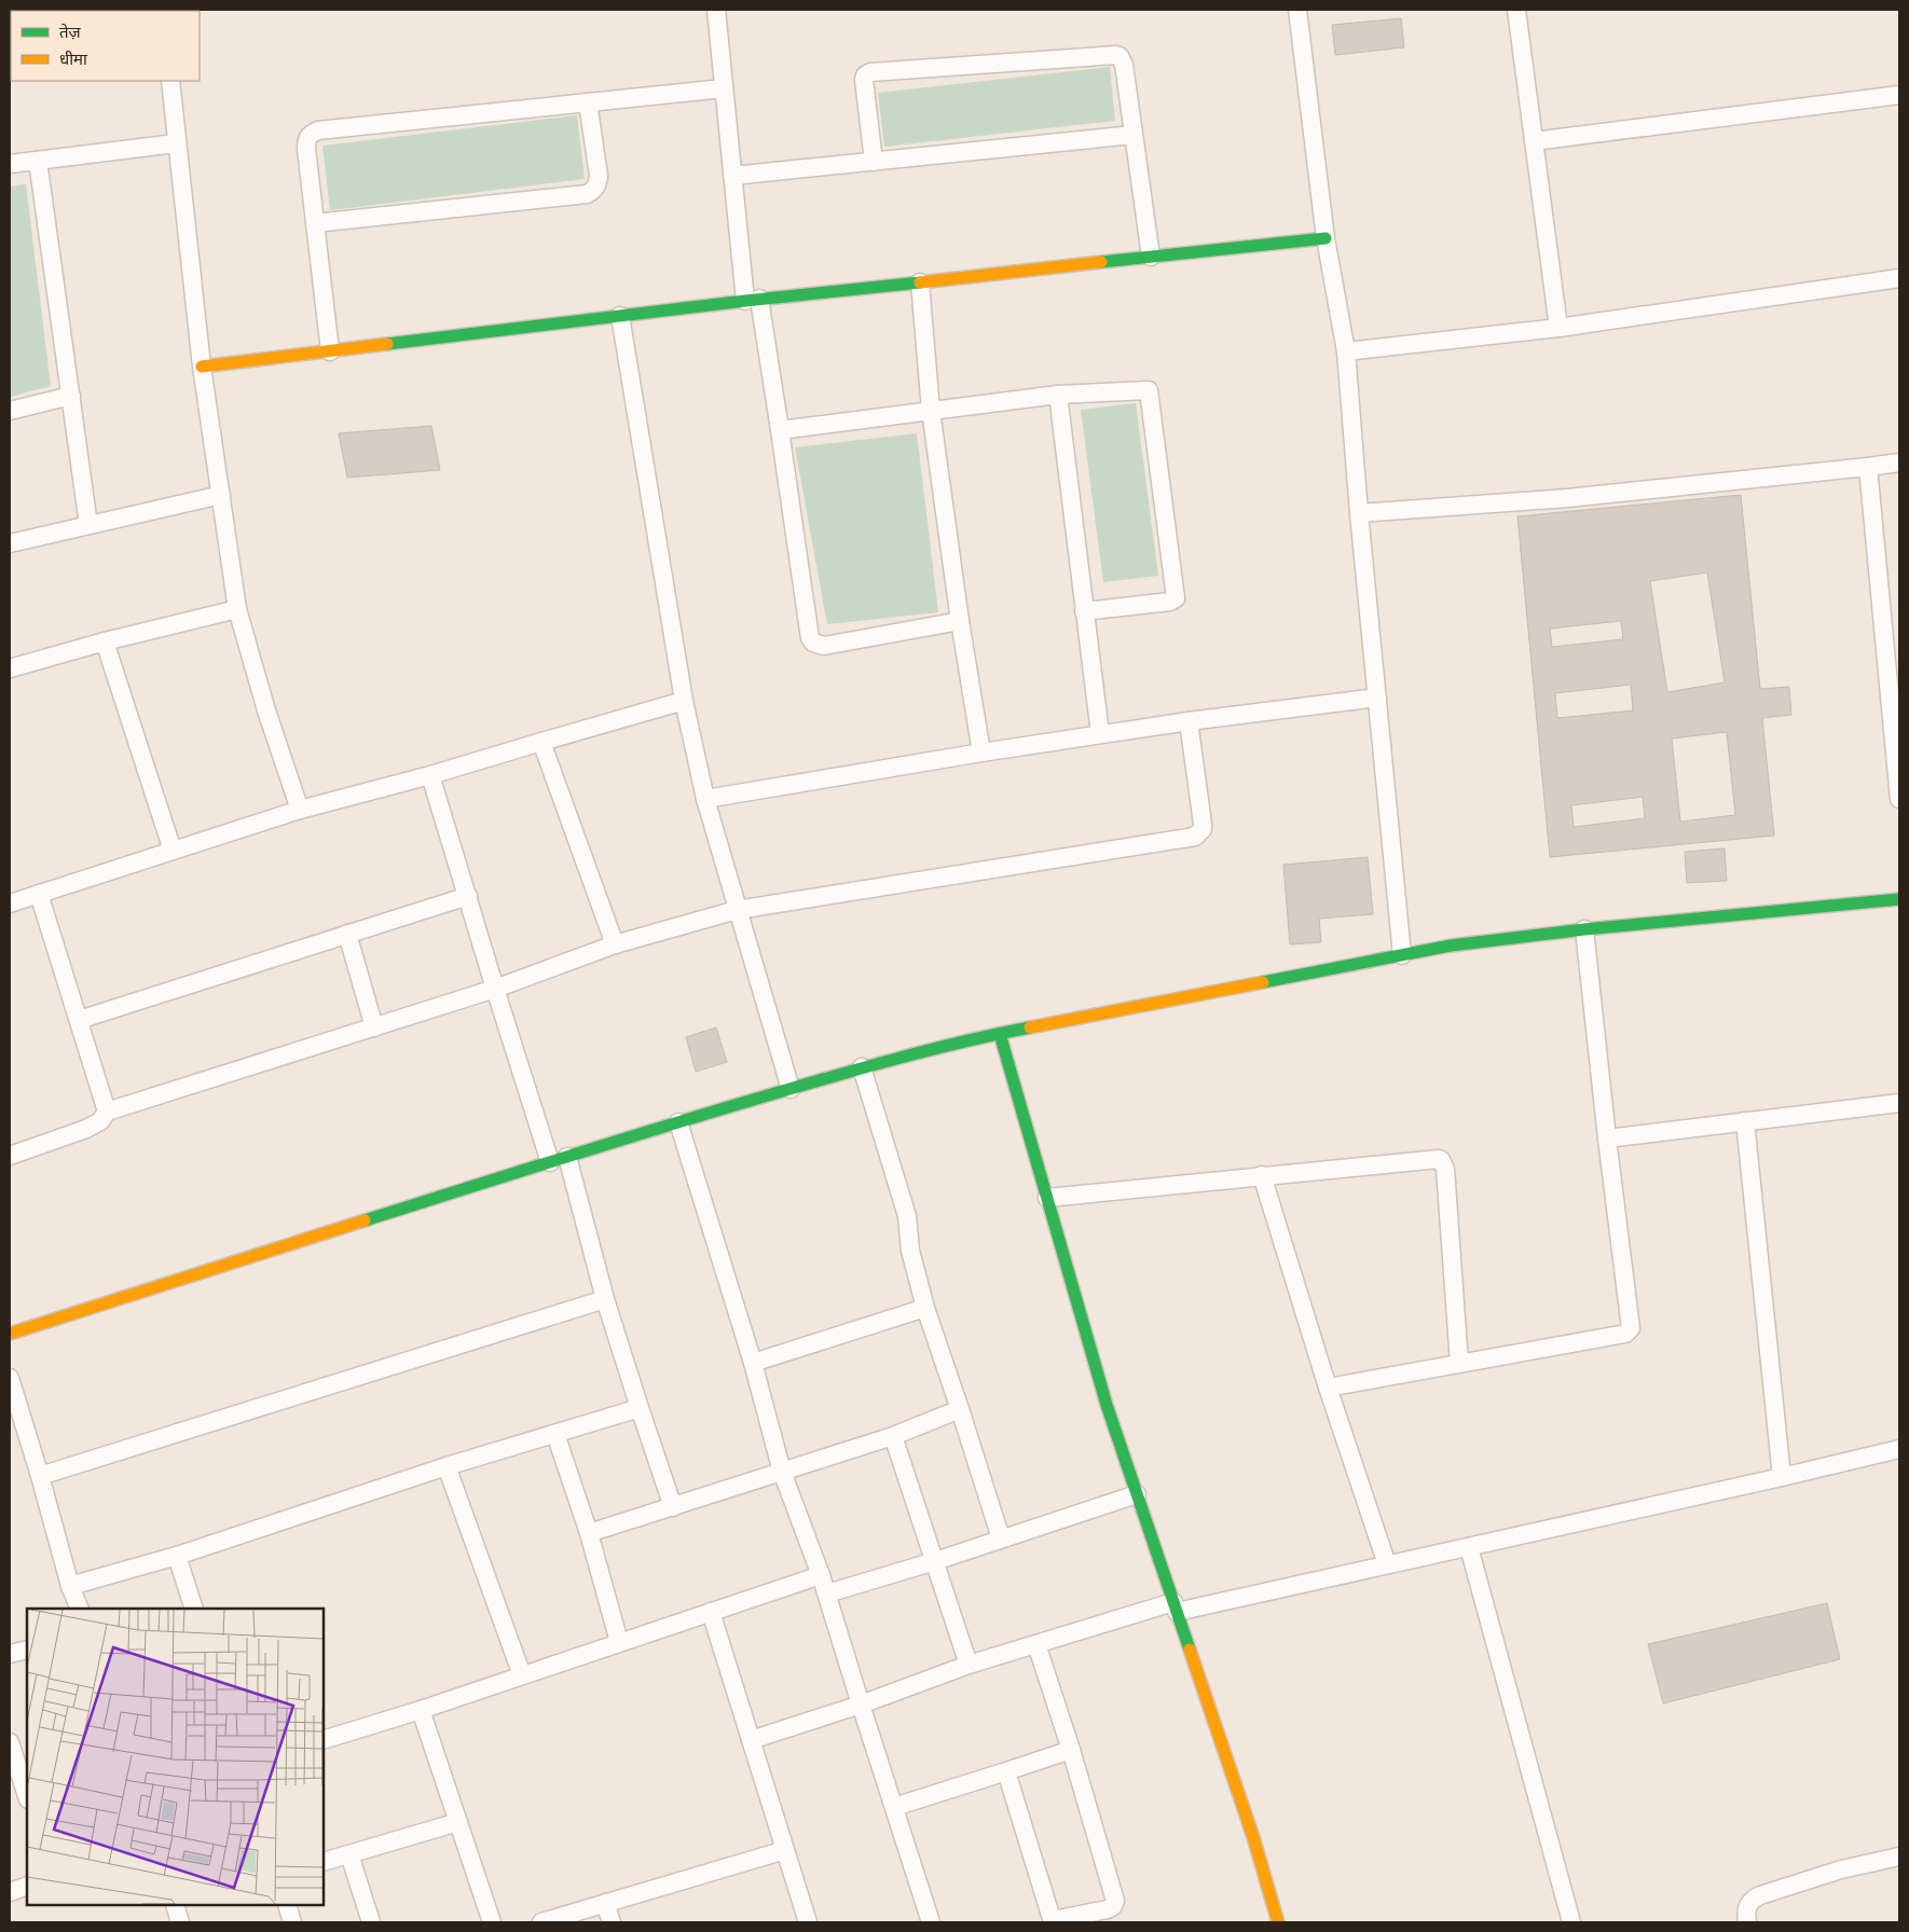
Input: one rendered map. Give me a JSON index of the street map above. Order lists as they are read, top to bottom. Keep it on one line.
{"legend":["तेज़","धीमा"]}
